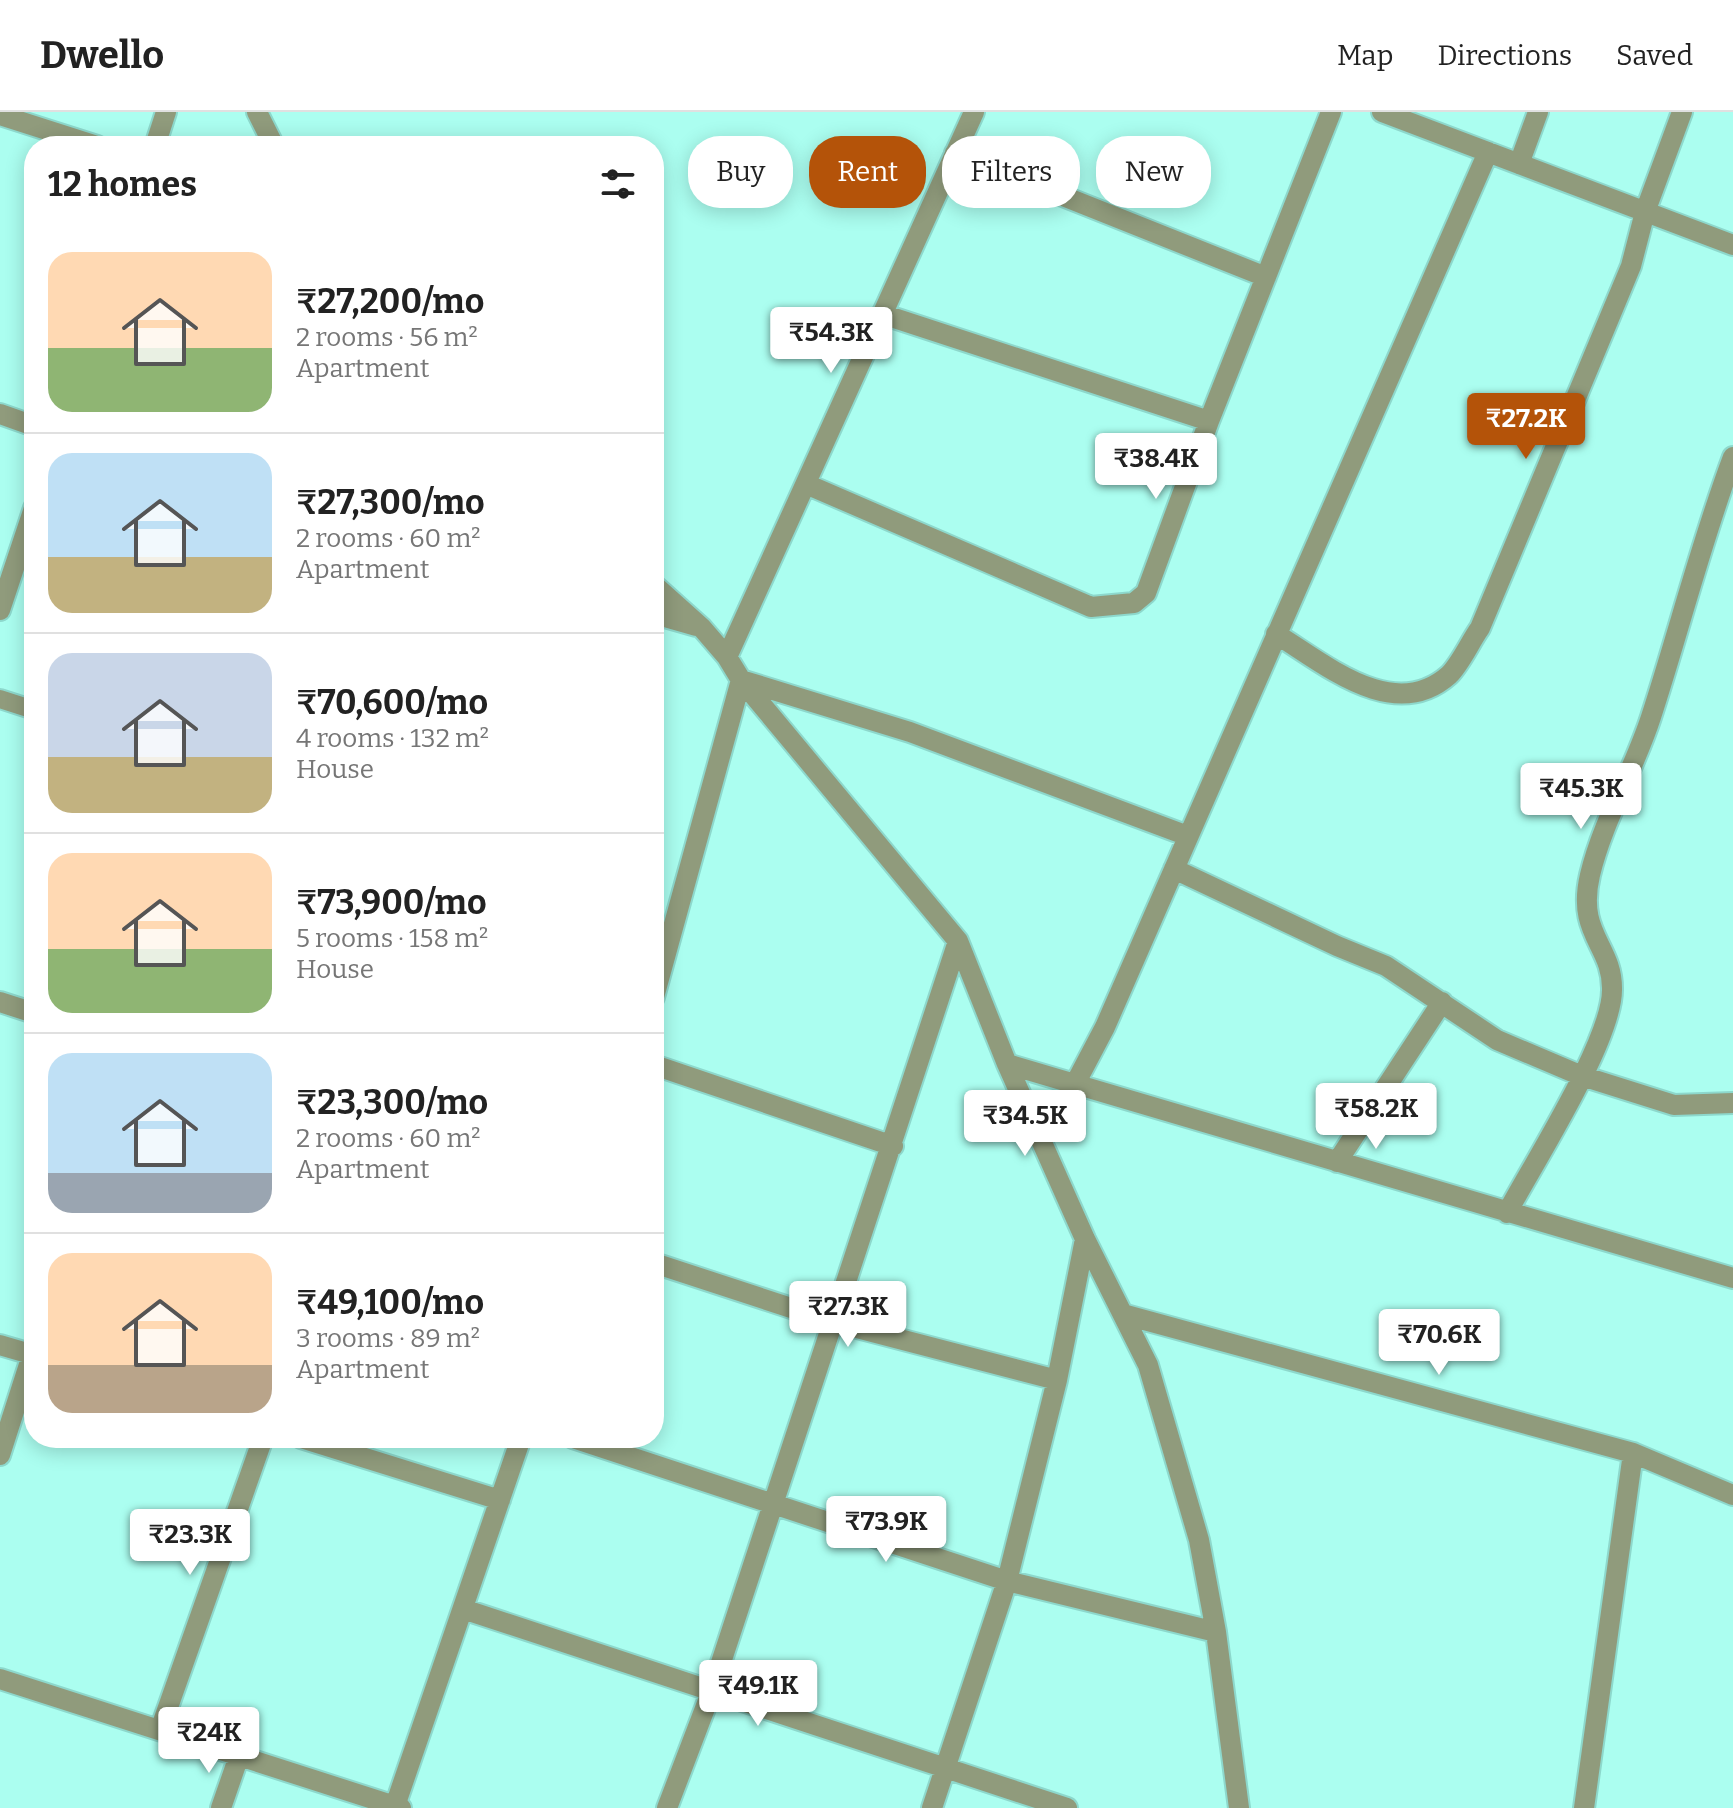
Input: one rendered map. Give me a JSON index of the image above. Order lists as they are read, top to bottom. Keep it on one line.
{"page":{"header":"Dwello","nav":["Map","Directions","Saved"],"chip":["Buy","Rent","Filters","New"],"heading":"12 homes","list":[{"name":"₹27,200/mo","note":"2 rooms · 56 m² · Apartment"},{"name":"₹27,300/mo","note":"2 rooms · 60 m² · Apartment"},{"name":"₹70,600/mo","note":"4 rooms · 132 m² · House"},{"name":"₹73,900/mo","note":"5 rooms · 158 m² · House"},{"name":"₹23,300/mo","note":"2 rooms · 60 m² · Apartment"},{"name":"₹49,100/mo","note":"3 rooms · 89 m² · Apartment"}],"price":["₹54.3K","₹27.2K","₹38.4K","₹45.3K","₹58.2K","₹34.5K","₹27.3K","₹70.6K","₹73.9K","₹23.3K","₹49.1K","₹24K"]}}
